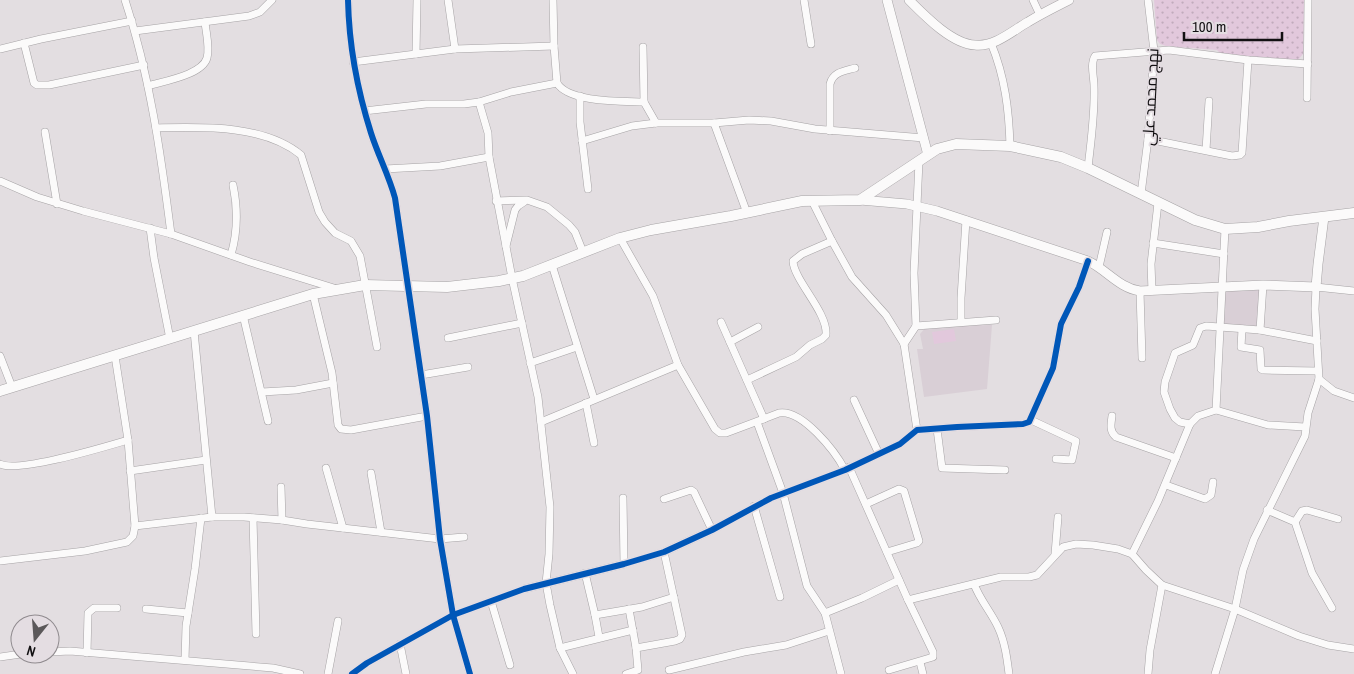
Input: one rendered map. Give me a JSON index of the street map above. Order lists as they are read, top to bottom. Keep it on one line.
{"streets":{"street":["نهج محمد علي"]},"scale_bar":"100 m","north":"bottom"}
